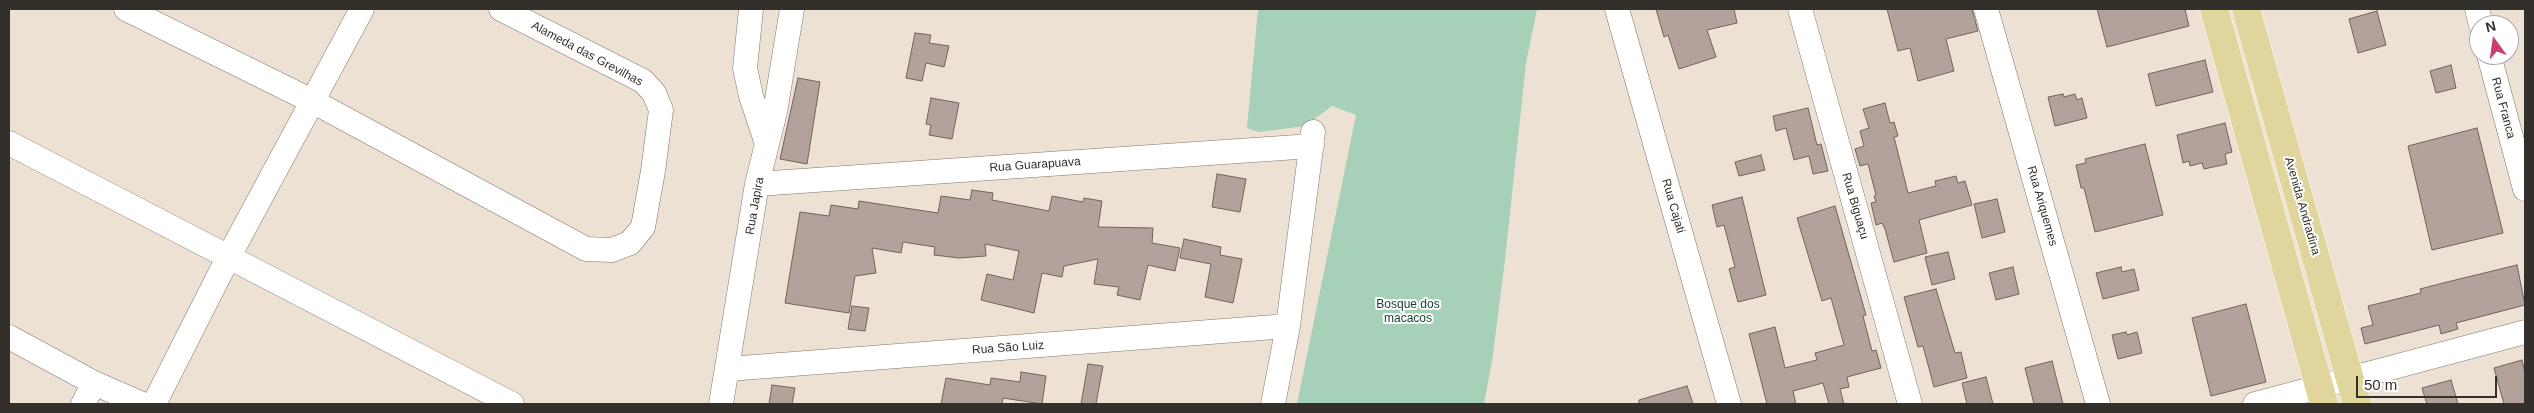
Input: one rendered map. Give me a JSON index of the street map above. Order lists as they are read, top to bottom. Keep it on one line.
{"streets":{"main road":["Avenida Andradina"],"street":["Alameda das Grevilhas","Rua Franca","Rua Guarapuava","Rua Japira","Rua Cajati","Rua Biguaçu","Rua Ariquemes","Rua São Luiz"]},"crossings":[["Rua Guarapuava","Rua Japira"],["Rua Guarapuava","Rua São Luiz"],["Rua Japira","Rua São Luiz"]],"parks":["Bosque dos macacos"],"scale_bar":"50 m","north":"top"}
